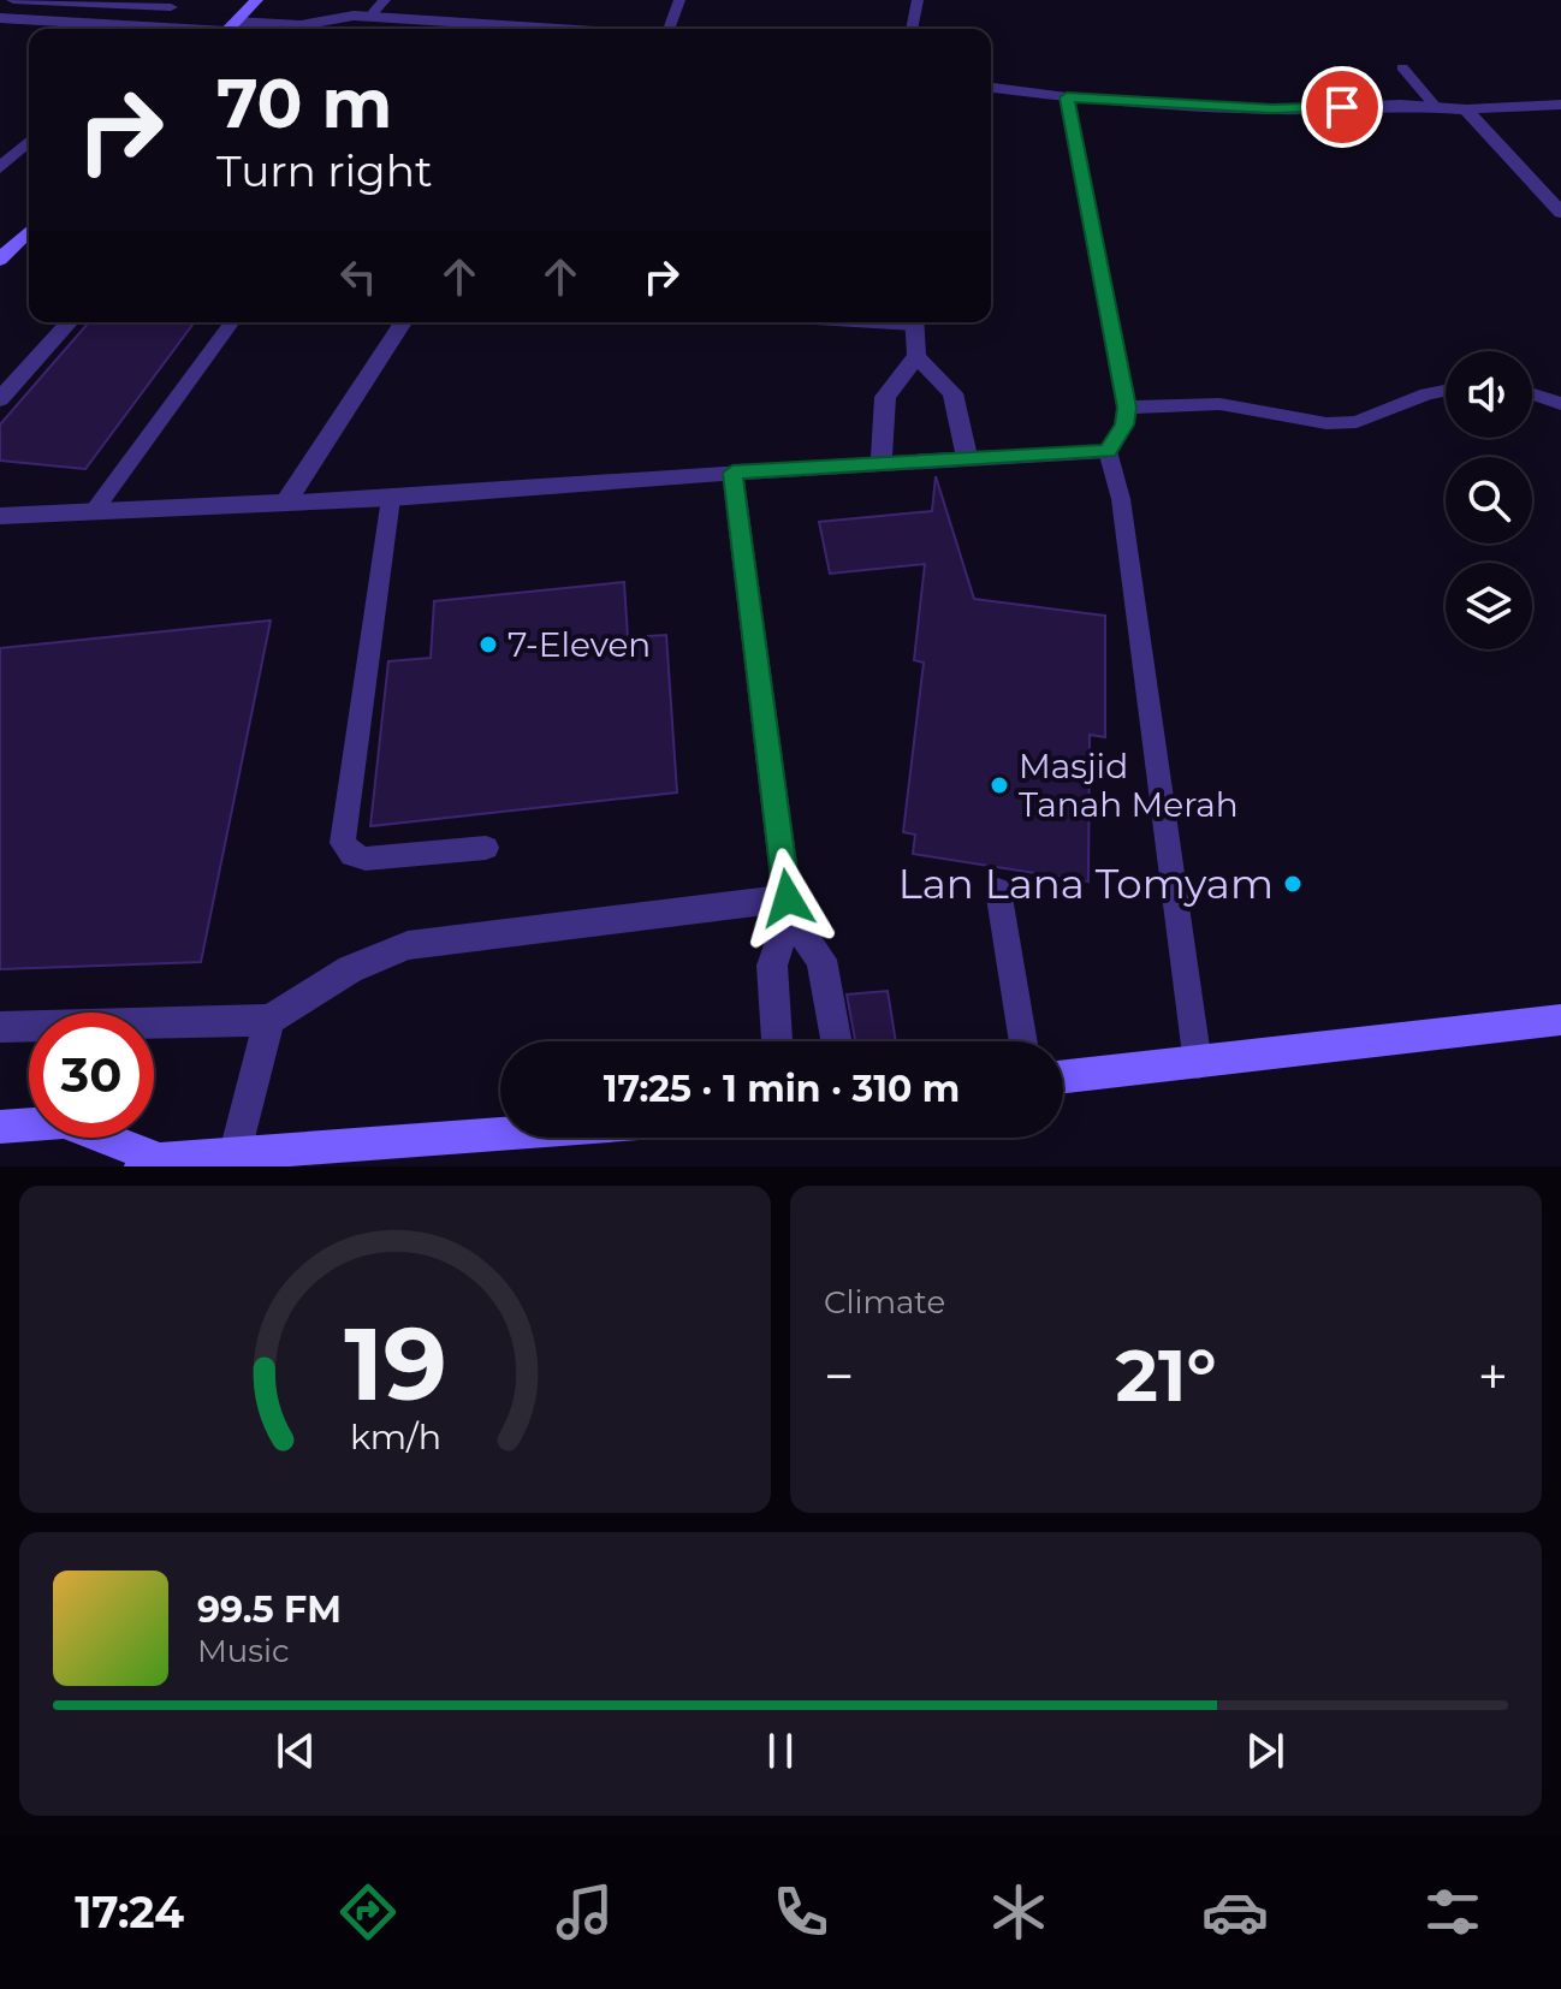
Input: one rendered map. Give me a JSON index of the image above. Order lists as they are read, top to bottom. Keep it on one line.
{"places":["7-Eleven","Masjid Tanah Merah","Lan Lana Tomyam"],"page":{"turn":["70 m","Turn right"],"limit":"30","trip":"17:25 · 1 min · 310 m","tile":"Climate","heat":["−","21°","+"],"song":["99.5 FM","Music"],"tabs":"17:24","gauge":["19","km/h"]}}
